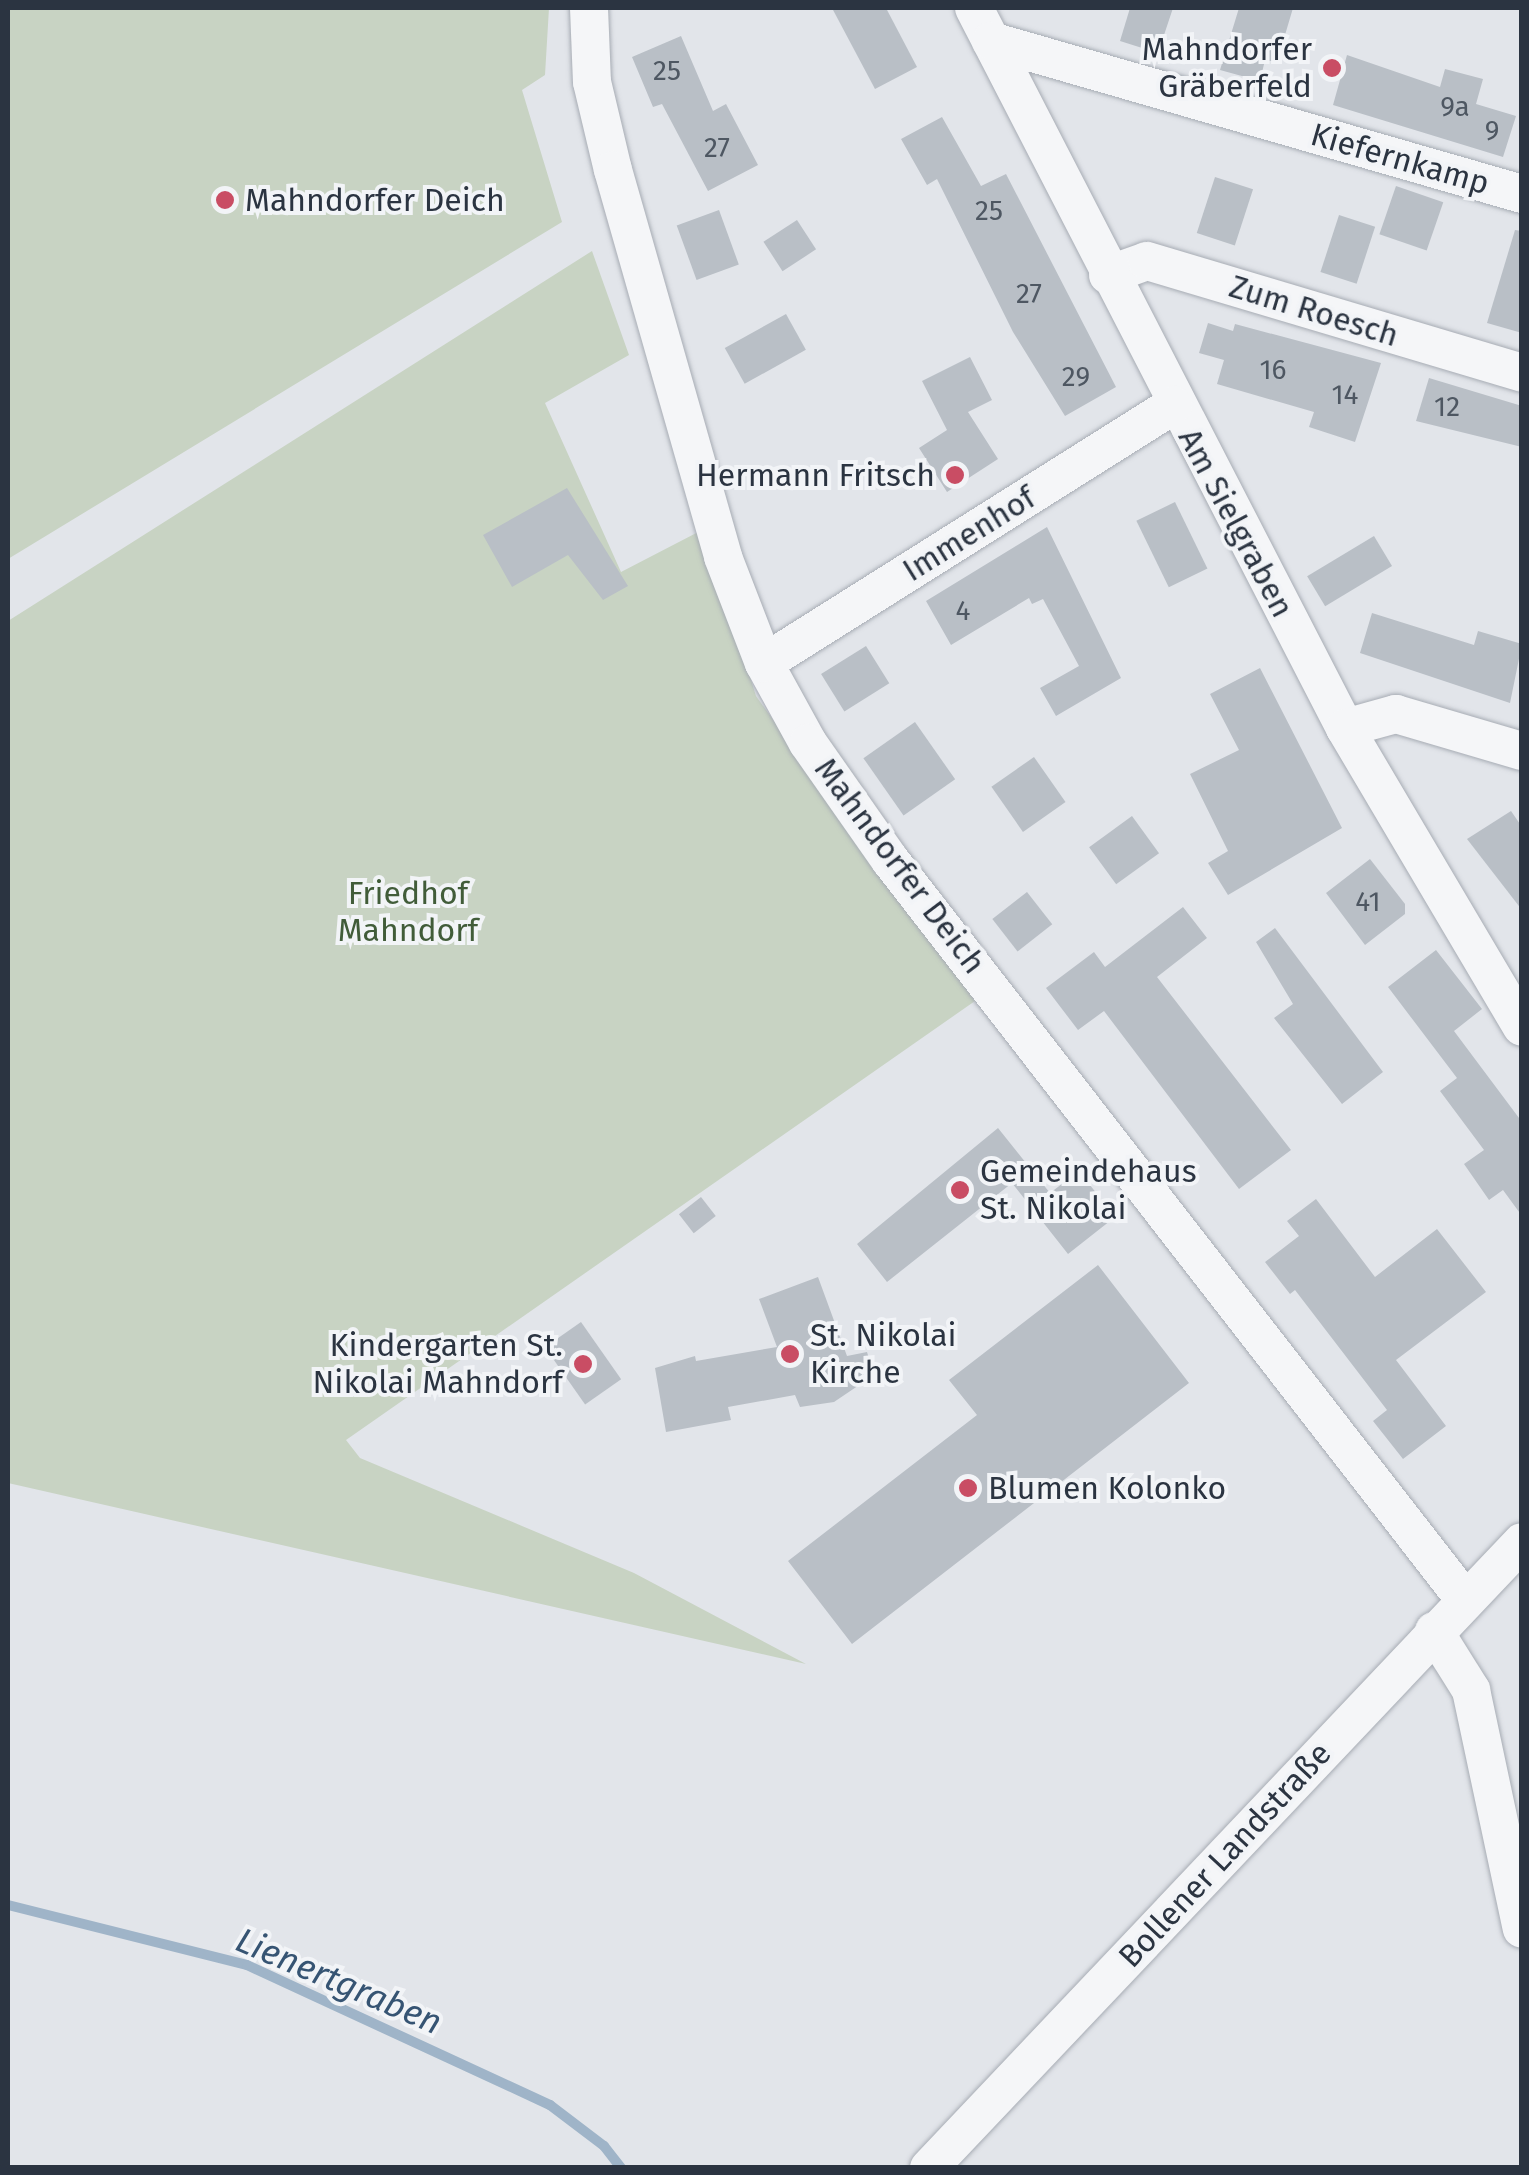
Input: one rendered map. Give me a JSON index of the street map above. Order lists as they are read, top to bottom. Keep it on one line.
{"streets":{"street":["Kiefernkamp","Zum Roesch","Am Sielgraben","Immenhof","Mahndorfer Deich","Bollener Landstraße"]},"crossings":[["Kiefernkamp","Am Sielgraben"],["Zum Roesch","Am Sielgraben"],["Am Sielgraben","Immenhof"],["Immenhof","Mahndorfer Deich"],["Mahndorfer Deich","Bollener Landstraße"]],"water":["Lienertgraben"],"parks":["Friedhof Mahndorf"],"places":["Mahndorfer Gräberfeld","Mahndorfer Deich","Hermann Fritsch","Gemeindehaus St. Nikolai","St. Nikolai Kirche","Kindergarten St. Nikolai Mahndorf","Blumen Kolonko"],"house_numbers":["25","9a","9","27","25","27","16","29","14","12","4","41"]}
